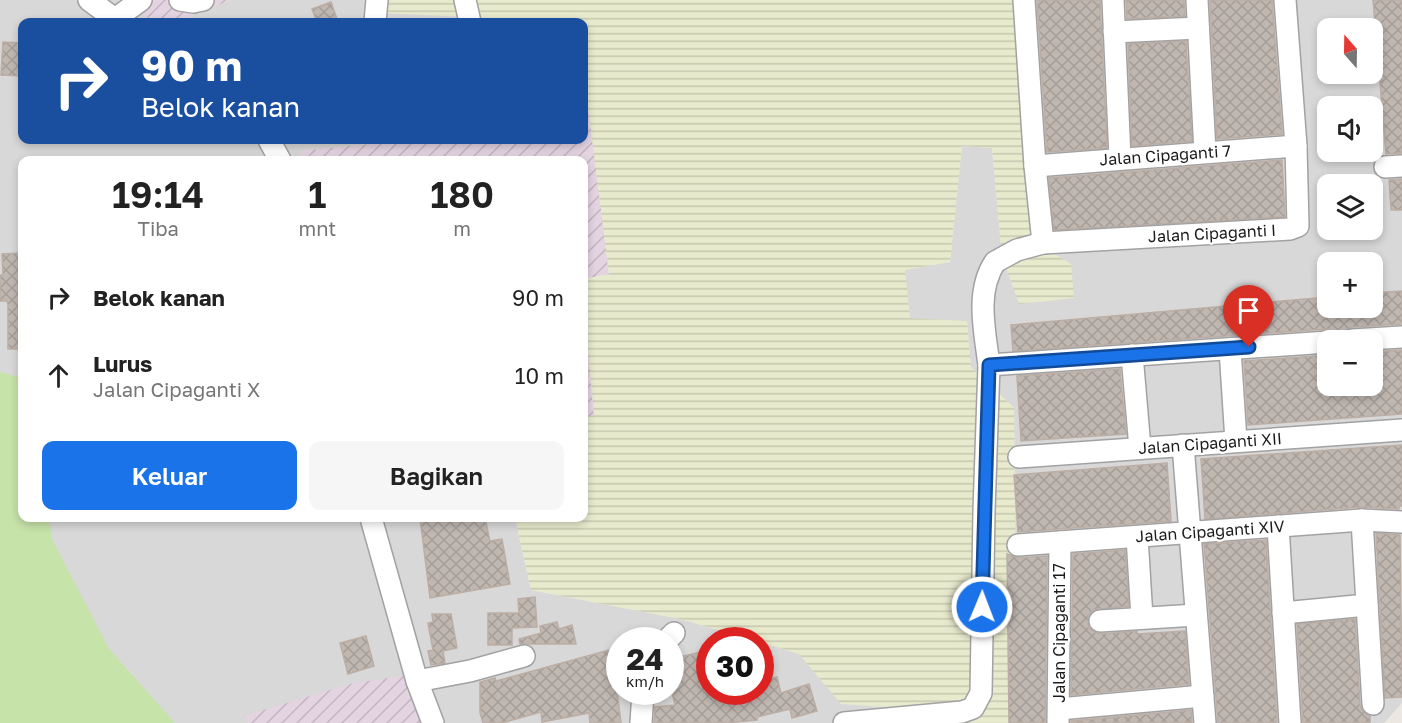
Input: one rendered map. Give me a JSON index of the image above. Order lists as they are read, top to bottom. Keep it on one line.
{"streets":{"street":["Jalan Cipaganti 7","Jalan Cipaganti I","Jalan Cipaganti XII","Jalan Cipaganti XIV","Jalan Cipaganti 17"]},"crossings":[["Jalan Cipaganti 7","Jalan Cipaganti I"],["Jalan Cipaganti XIV","Jalan Cipaganti 17"]],"north":"top","page":{"map_buttons":["+","−"],"turn":["90 m","Belok kanan"],"eta":["19:14","Tiba","1","mnt","180","m"],"list":[{"name":"Belok kanan","value":"90 m"},{"name":"Lurus","note":"Jalan Cipaganti X","value":"10 m"}],"buttons":["Keluar","Bagikan"],"speed":"24 km/h","limit":"30"}}
